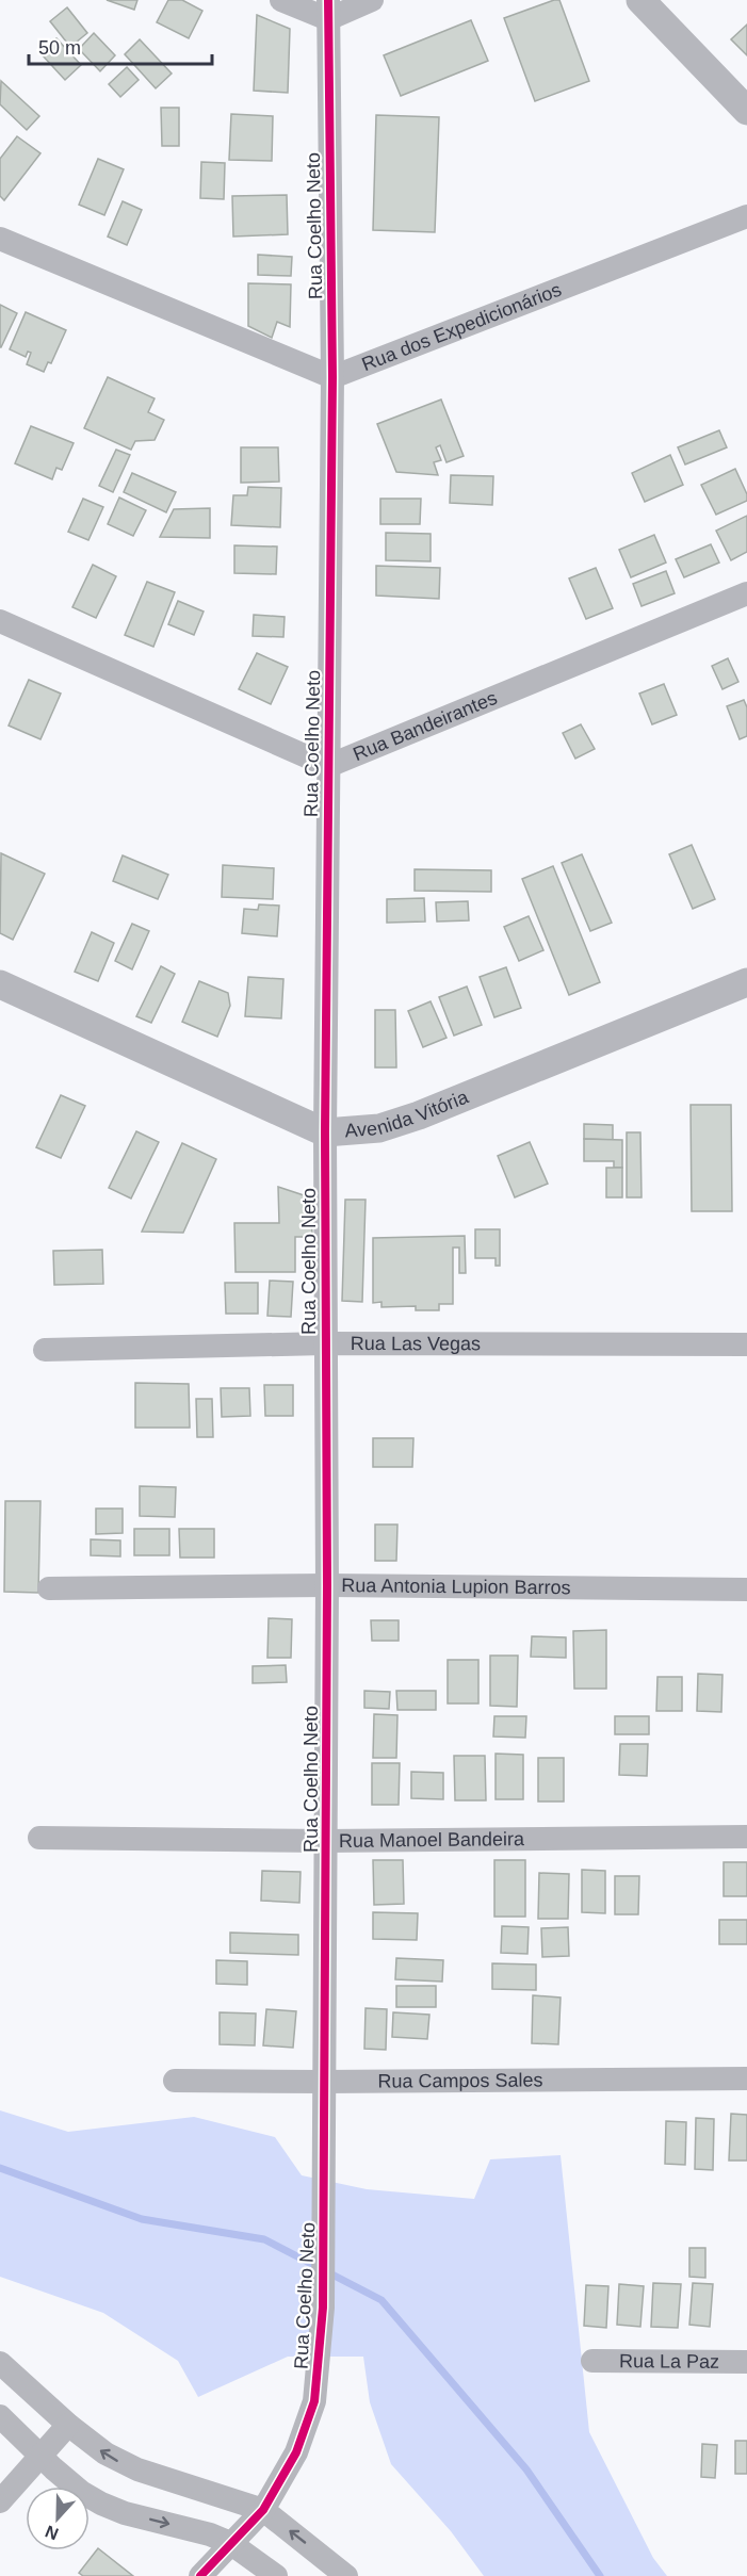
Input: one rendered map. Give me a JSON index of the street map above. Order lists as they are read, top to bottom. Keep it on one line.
{"streets":{"street":["Rua Coelho Neto","Rua dos Expedicionários","Rua Bandeirantes","Avenida Vitória","Rua Las Vegas","Rua Antonia Lupion Barros","Rua Manoel Bandeira","Rua Campos Sales","Rua La Paz"]},"crossings":[["Rua Coelho Neto","Rua dos Expedicionários"],["Rua Coelho Neto","Rua Bandeirantes"],["Rua Coelho Neto","Avenida Vitória"],["Rua Coelho Neto","Rua Las Vegas"],["Rua Coelho Neto","Rua Antonia Lupion Barros"],["Rua Coelho Neto","Rua Manoel Bandeira"],["Rua Coelho Neto","Rua Campos Sales"]],"scale_bar":"50 m","north":"bottom"}
